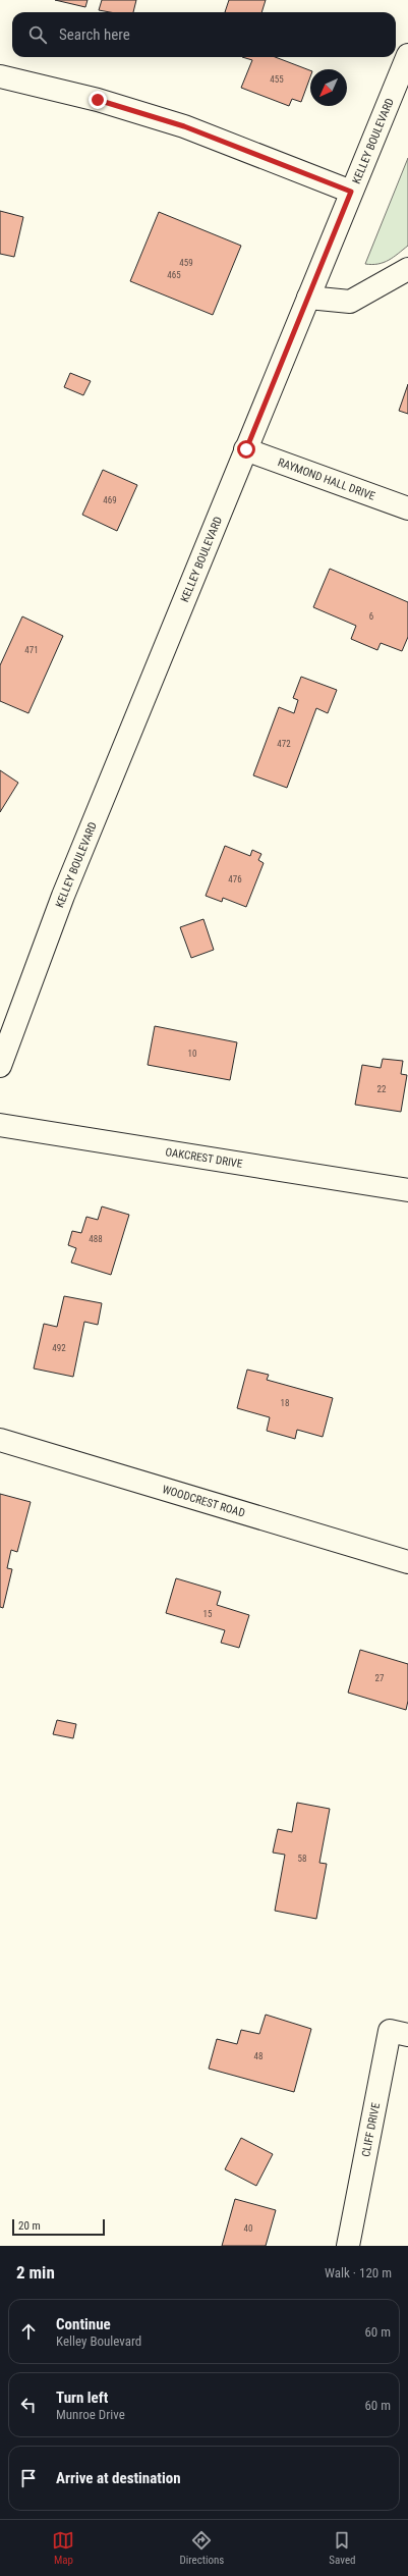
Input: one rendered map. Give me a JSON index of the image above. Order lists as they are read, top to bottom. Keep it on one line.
{"streets":{"street":["KELLEY BOULEVARD","RAYMOND HALL DRIVE","OAKCREST DRIVE","WOODCREST ROAD","CLIFF DRIVE"]},"crossings":[["KELLEY BOULEVARD","RAYMOND HALL DRIVE"]],"house_numbers":["455","459","465","469","6","471","472","476","10","22","488","492","18","15","27","58","48","40"],"scale_bar":"20 m","north":"bottom left","page":{"search":"Search here","scale":"20 m","heading":["2 min","Walk · 120 m"],"list":[["Continue","Kelley Boulevard","60 m"],["Turn left","Munroe Drive","60 m"],"Arrive at destination"],"nav":["Map","Directions","Saved"]}}
